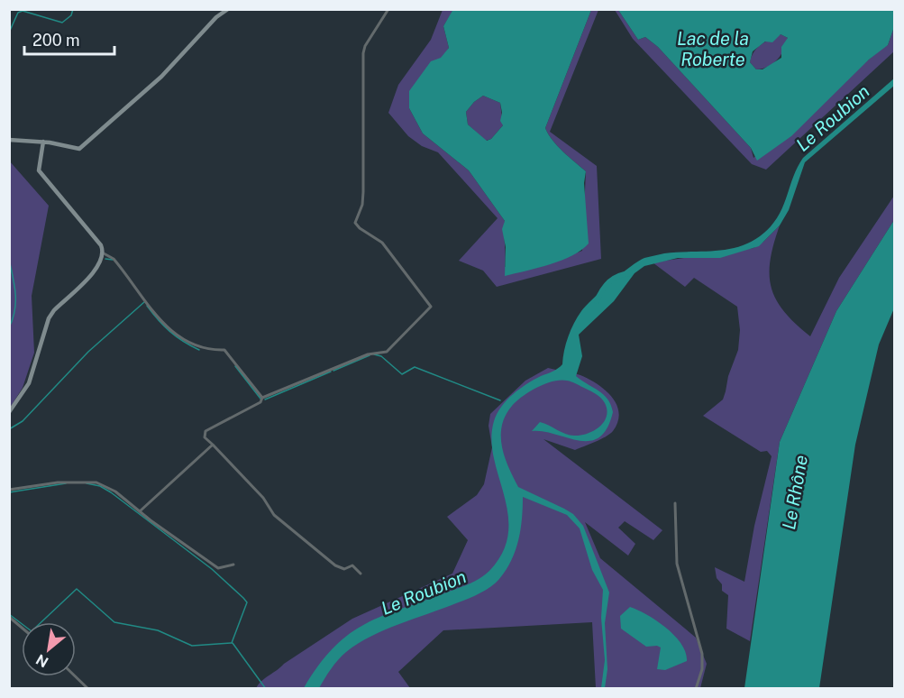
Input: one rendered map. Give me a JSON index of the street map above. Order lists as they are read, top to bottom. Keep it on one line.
{"water":["Lac de la Roberte","Le Roubion","Le Rhône"],"scale_bar":"200 m","north":"bottom left"}
